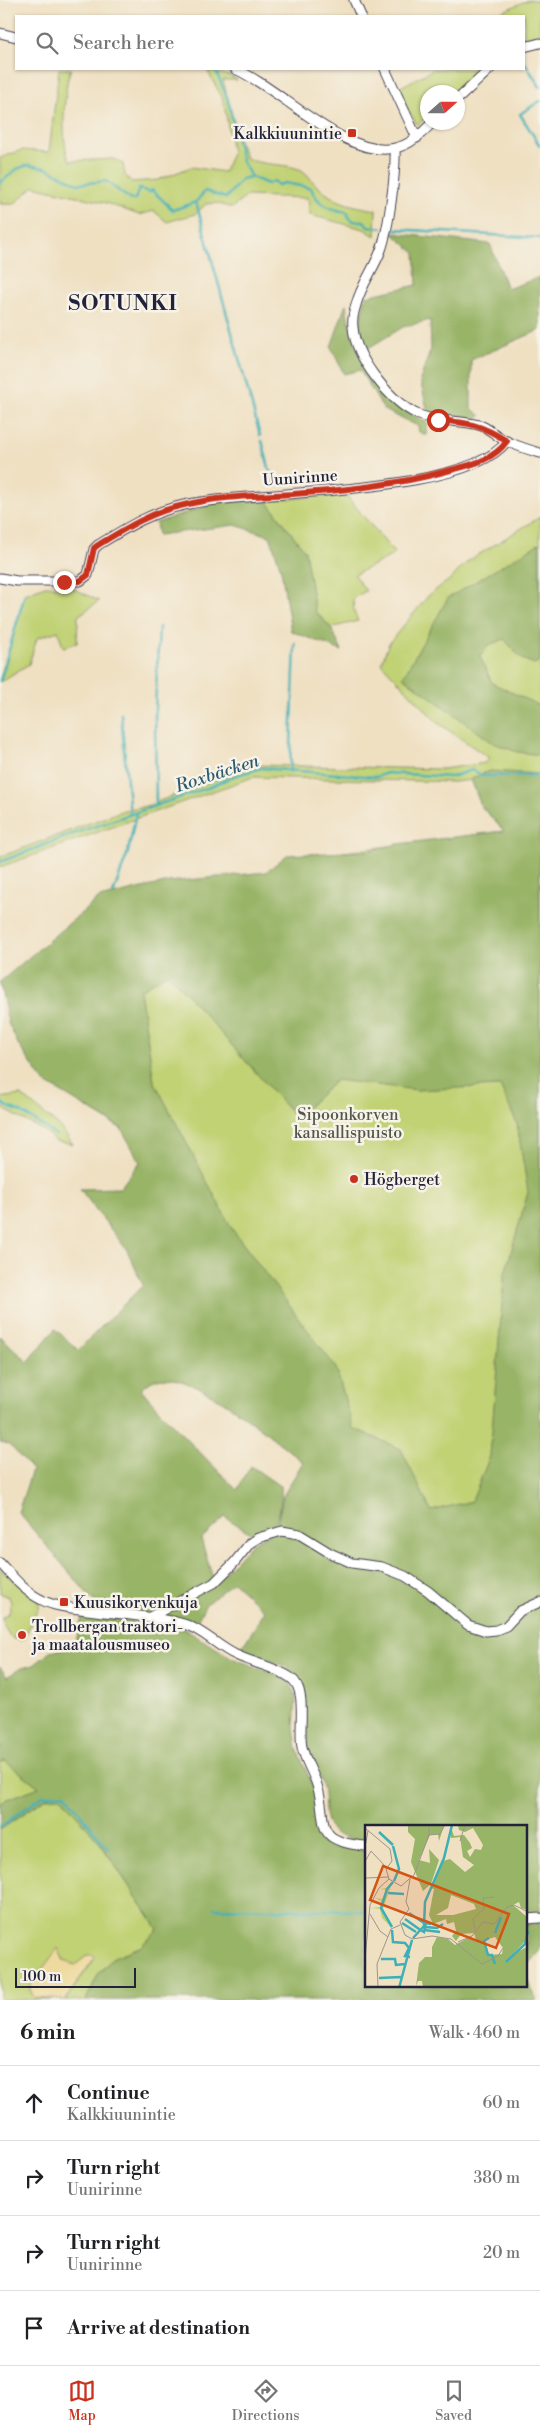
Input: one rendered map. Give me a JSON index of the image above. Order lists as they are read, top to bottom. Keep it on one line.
{"streets":{"street":["Uunirinne"]},"districts":["SOTUNKI"],"water":["Roxbäcken"],"parks":["Sipoonkorven kansallispuisto"],"places":{"transit":["Kalkkiuunintie","Kuusikorvenkuja"],"other":["Högberget","Trollbergan traktori- ja maatalousmuseo"]},"scale_bar":"100 m","north":"right","page":{"search":"Search here","scale":"100 m","heading":["6 min","Walk · 460 m"],"list":[["Continue","Kalkkiuunintie","60 m"],["Turn right","Uunirinne","380 m"],["Turn right","Uunirinne","20 m"],"Arrive at destination"],"nav":["Map","Directions","Saved"]}}
